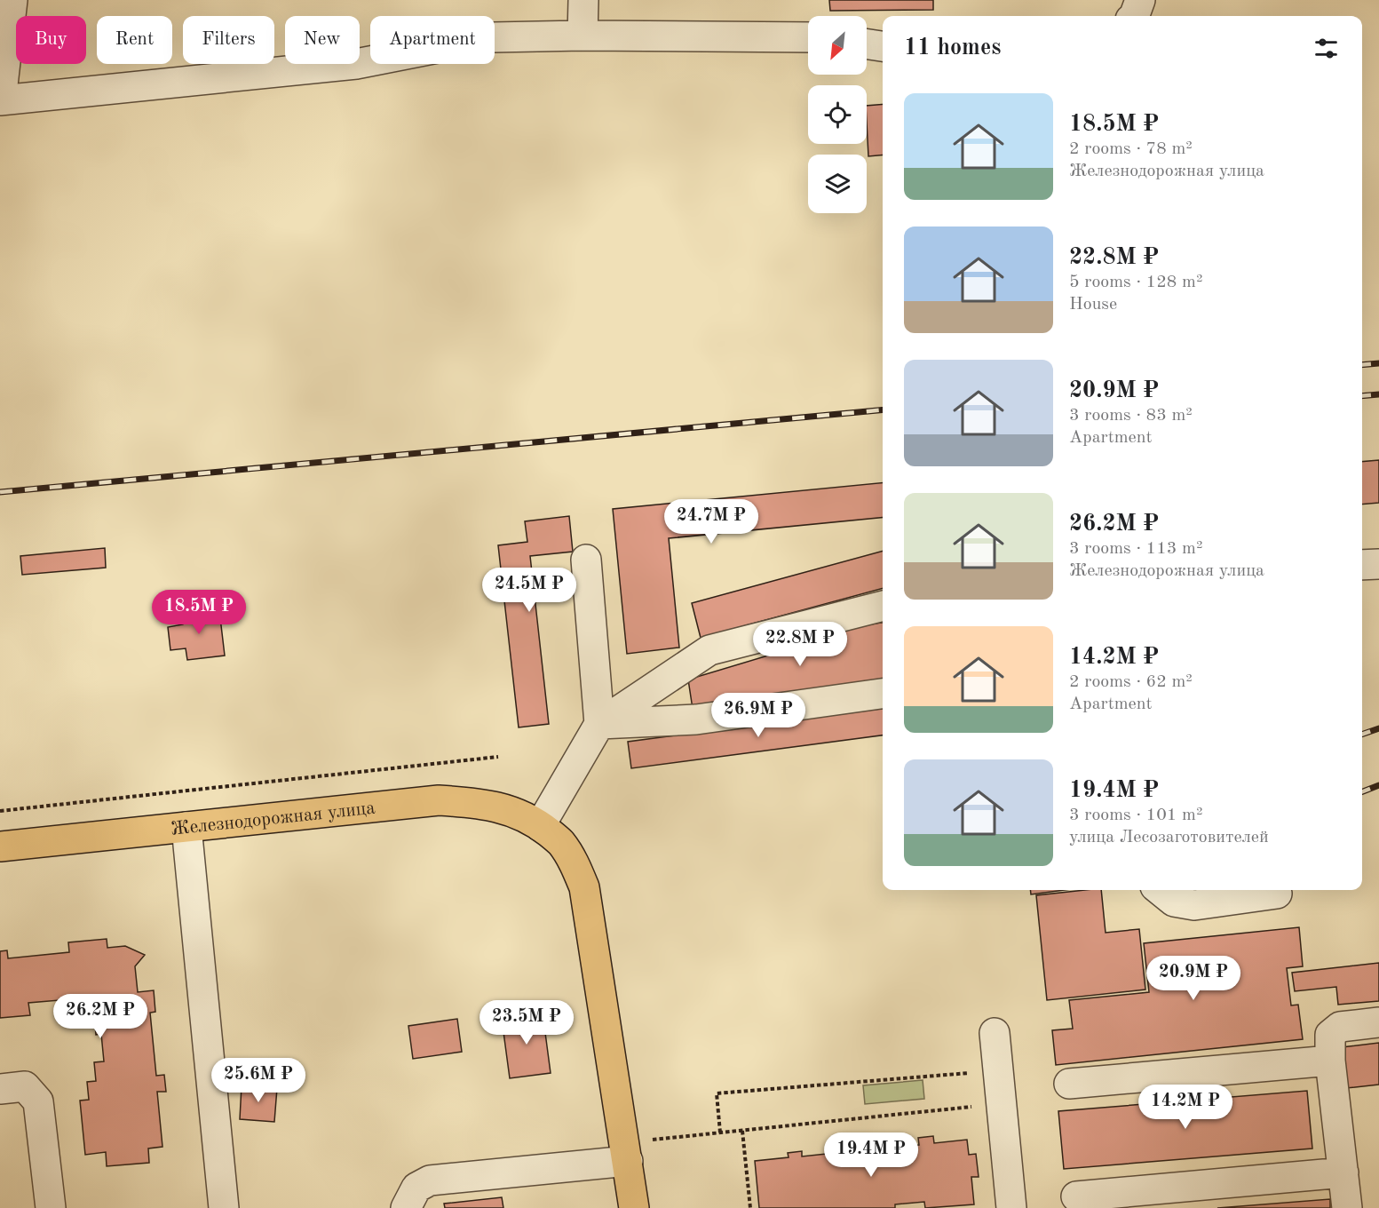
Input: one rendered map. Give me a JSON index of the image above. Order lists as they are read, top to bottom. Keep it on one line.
{"streets":{"main road":["Железнодорожная улица"]},"north":"bottom left","page":{"chip":["Buy","Rent","Filters","New","Apartment"],"heading":"11 homes","list":[{"name":"18.5M ₽","note":"2 rooms · 78 m² · Железнодорожная улица"},{"name":"22.8M ₽","note":"5 rooms · 128 m² · House"},{"name":"20.9M ₽","note":"3 rooms · 83 m² · Apartment"},{"name":"26.2M ₽","note":"3 rooms · 113 m² · Железнодорожная улица"},{"name":"14.2M ₽","note":"2 rooms · 62 m² · Apartment"},{"name":"19.4M ₽","note":"3 rooms · 101 m² · улица Лесозаготовителей"}],"price":["24.7M ₽","24.5M ₽","18.5M ₽","22.8M ₽","26.9M ₽","20.9M ₽","26.2M ₽","23.5M ₽","25.6M ₽","14.2M ₽","19.4M ₽"]}}
